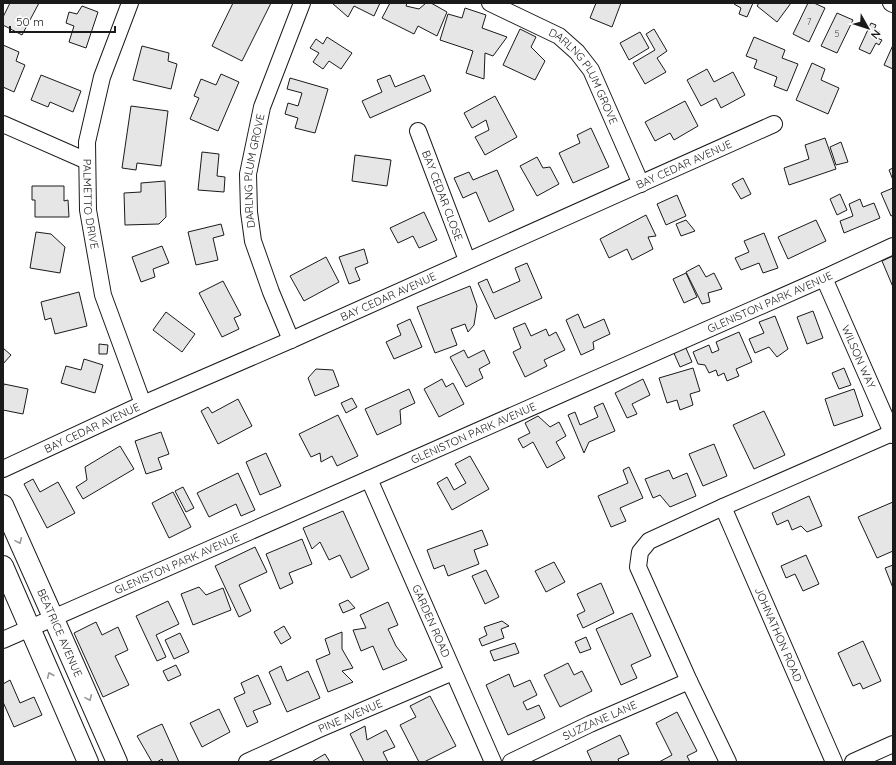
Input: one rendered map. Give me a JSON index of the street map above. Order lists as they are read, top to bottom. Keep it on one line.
{"streets":{"main road":["BEATRICE AVENUE"],"street":["DARLNG PLUM GROVE","BAY CEDAR AVENUE","BAY CEDAR CLOSE","PALMETTO DRIVE","GLENISTON PARK AVENUE","WILSON WAY","GARDEN ROAD","JOHNATHON ROAD","PINE AVENUE","SUZZANE LANE"]},"crossings":[["DARLNG PLUM GROVE","BAY CEDAR AVENUE"],["BAY CEDAR AVENUE","BAY CEDAR CLOSE"],["BAY CEDAR AVENUE","PALMETTO DRIVE"],["GLENISTON PARK AVENUE","WILSON WAY"],["GLENISTON PARK AVENUE","GARDEN ROAD"],["GLENISTON PARK AVENUE","BEATRICE AVENUE"],["GARDEN ROAD","PINE AVENUE"]],"house_numbers":["7","5"],"scale_bar":"50 m","north":"bottom right"}
